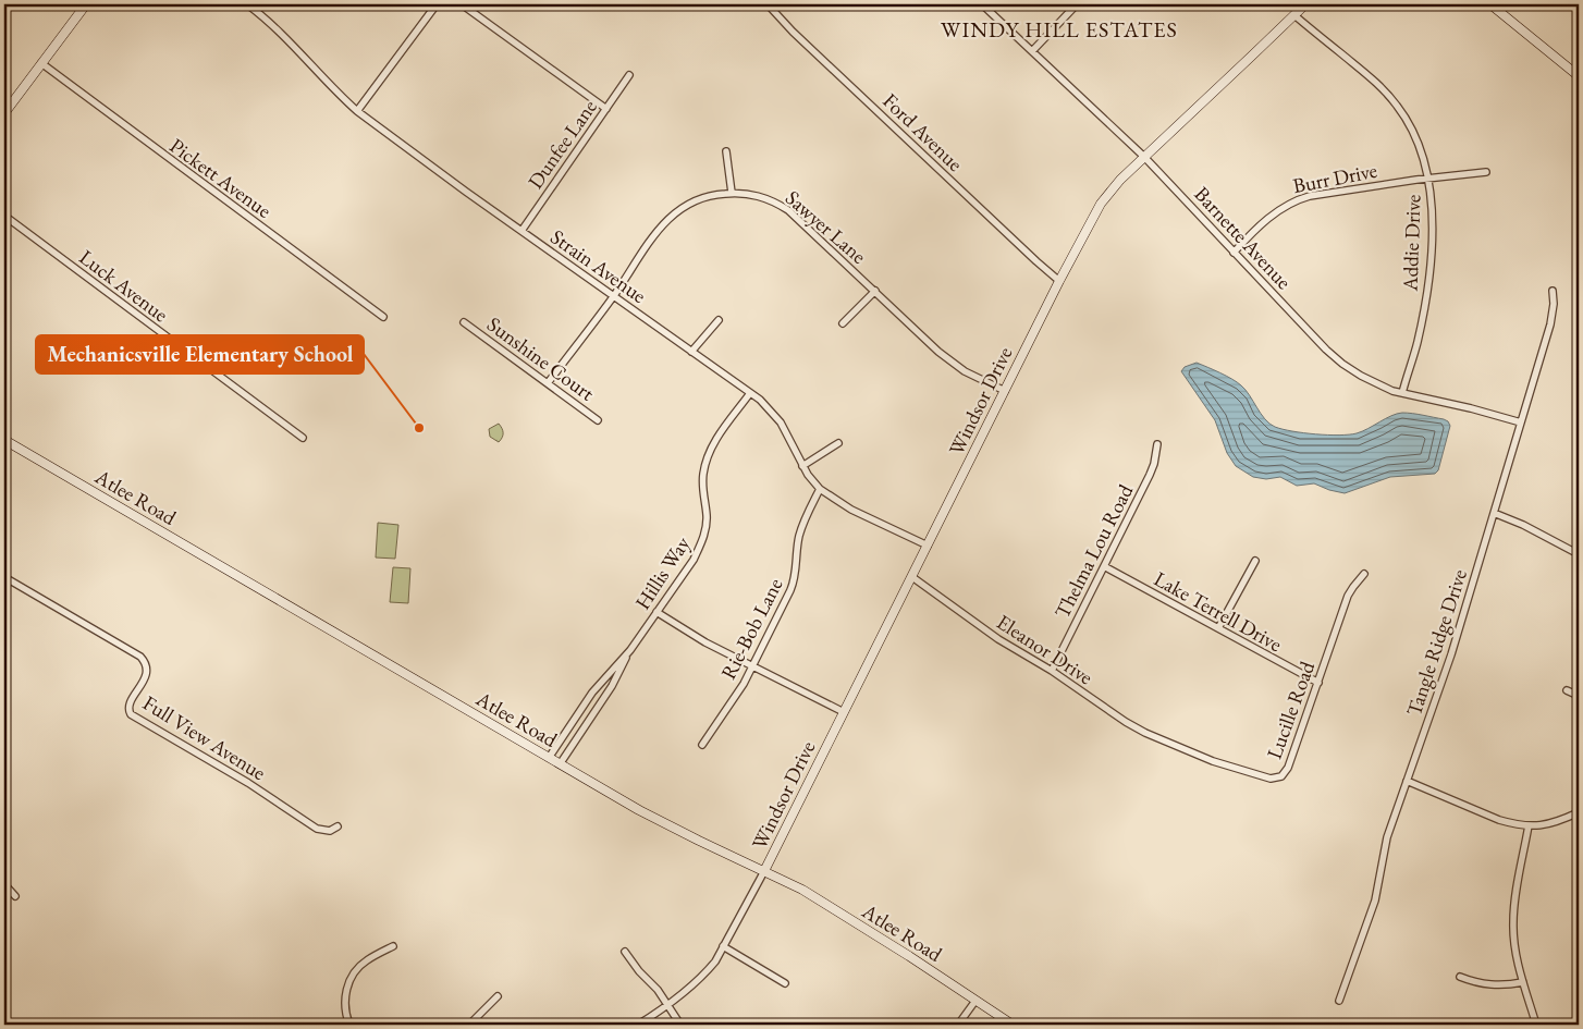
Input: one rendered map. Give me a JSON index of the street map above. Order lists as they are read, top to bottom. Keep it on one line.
{"streets":{"street":["Ford Avenue","Dunfee Lane","Pickett Avenue","Burr Drive","Sawyer Lane","Barnette Avenue","Addie Drive","Strain Avenue","Luck Avenue","Sunshine Court","Windsor Drive","Atlee Road","Thelma Lou Road","Hillis Way","Lake Terrell Drive","Rie-Bob Lane","Tangle Ridge Drive","Eleanor Drive","Lucille Road","Full View Avenue"]},"crossings":[["Ford Avenue","Windsor Drive"],["Dunfee Lane","Strain Avenue"],["Burr Drive","Barnette Avenue"],["Burr Drive","Addie Drive"],["Sawyer Lane","Strain Avenue"],["Sawyer Lane","Sunshine Court"],["Sawyer Lane","Windsor Drive"],["Barnette Avenue","Addie Drive"],["Barnette Avenue","Windsor Drive"],["Barnette Avenue","Tangle Ridge Drive"],["Addie Drive","Windsor Drive"],["Strain Avenue","Windsor Drive"],["Strain Avenue","Hillis Way"],["Strain Avenue","Rie-Bob Lane"],["Windsor Drive","Atlee Road"],["Windsor Drive","Eleanor Drive"],["Atlee Road","Hillis Way"],["Thelma Lou Road","Lake Terrell Drive"],["Thelma Lou Road","Eleanor Drive"],["Lake Terrell Drive","Lucille Road"],["Eleanor Drive","Lucille Road"]],"districts":["WINDY HILL ESTATES"],"places":["Mechanicsville Elementary School"]}
